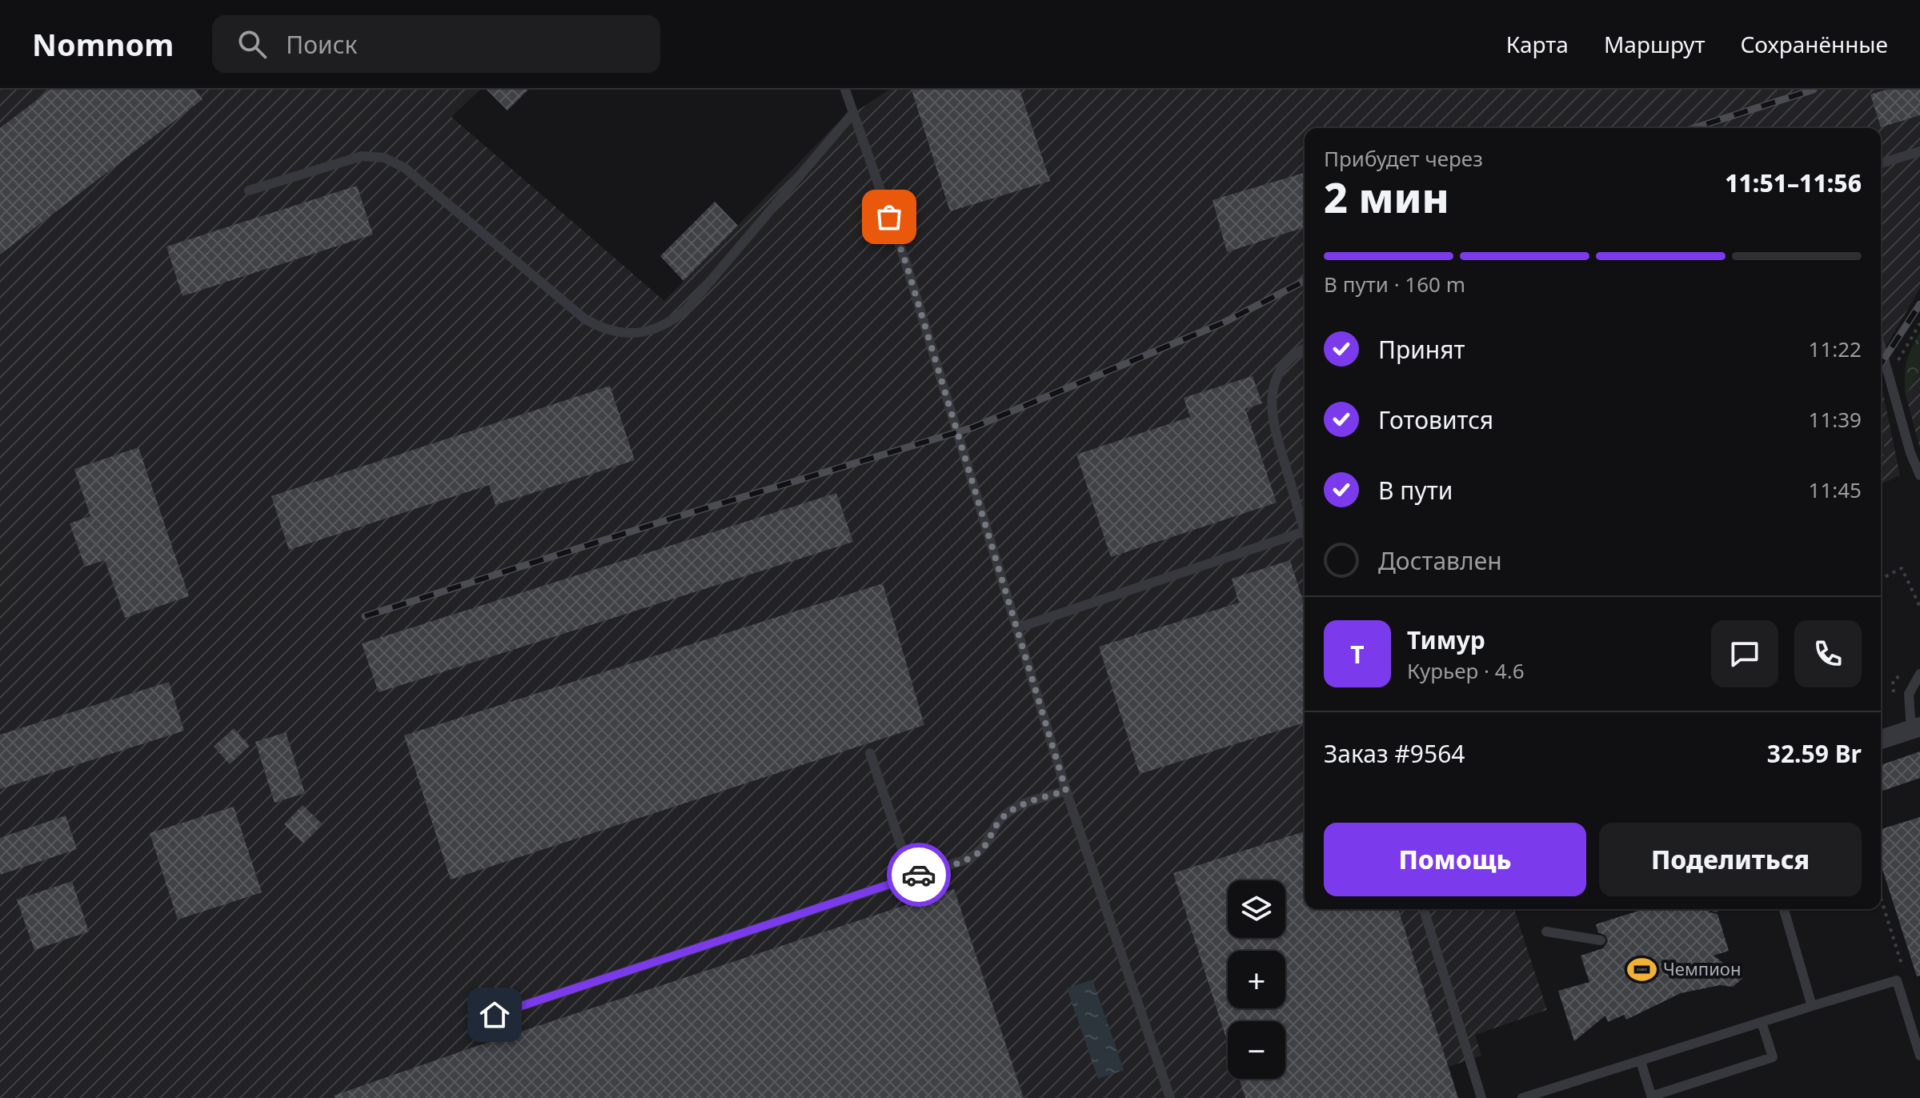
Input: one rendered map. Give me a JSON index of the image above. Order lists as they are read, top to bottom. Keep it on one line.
{"places":{"sports":["Чемпион"]},"page":{"header":"Nomnom","search":"Поиск","nav":["Карта","Маршрут","Сохранённые"],"heading":["2 мин","Прибудет через","11:51–11:56"],"panel":["Тимур","Курьер · 4.6","Заказ #9564","32.59 Br"],"bar":"В пути · 160 m","list":[["Принят","11:22"],["Готовится","11:39"],["В пути","11:45"],"Доставлен"],"round":"Т","buttons":["Помощь","Поделиться"],"map_buttons":["+","−"]}}
